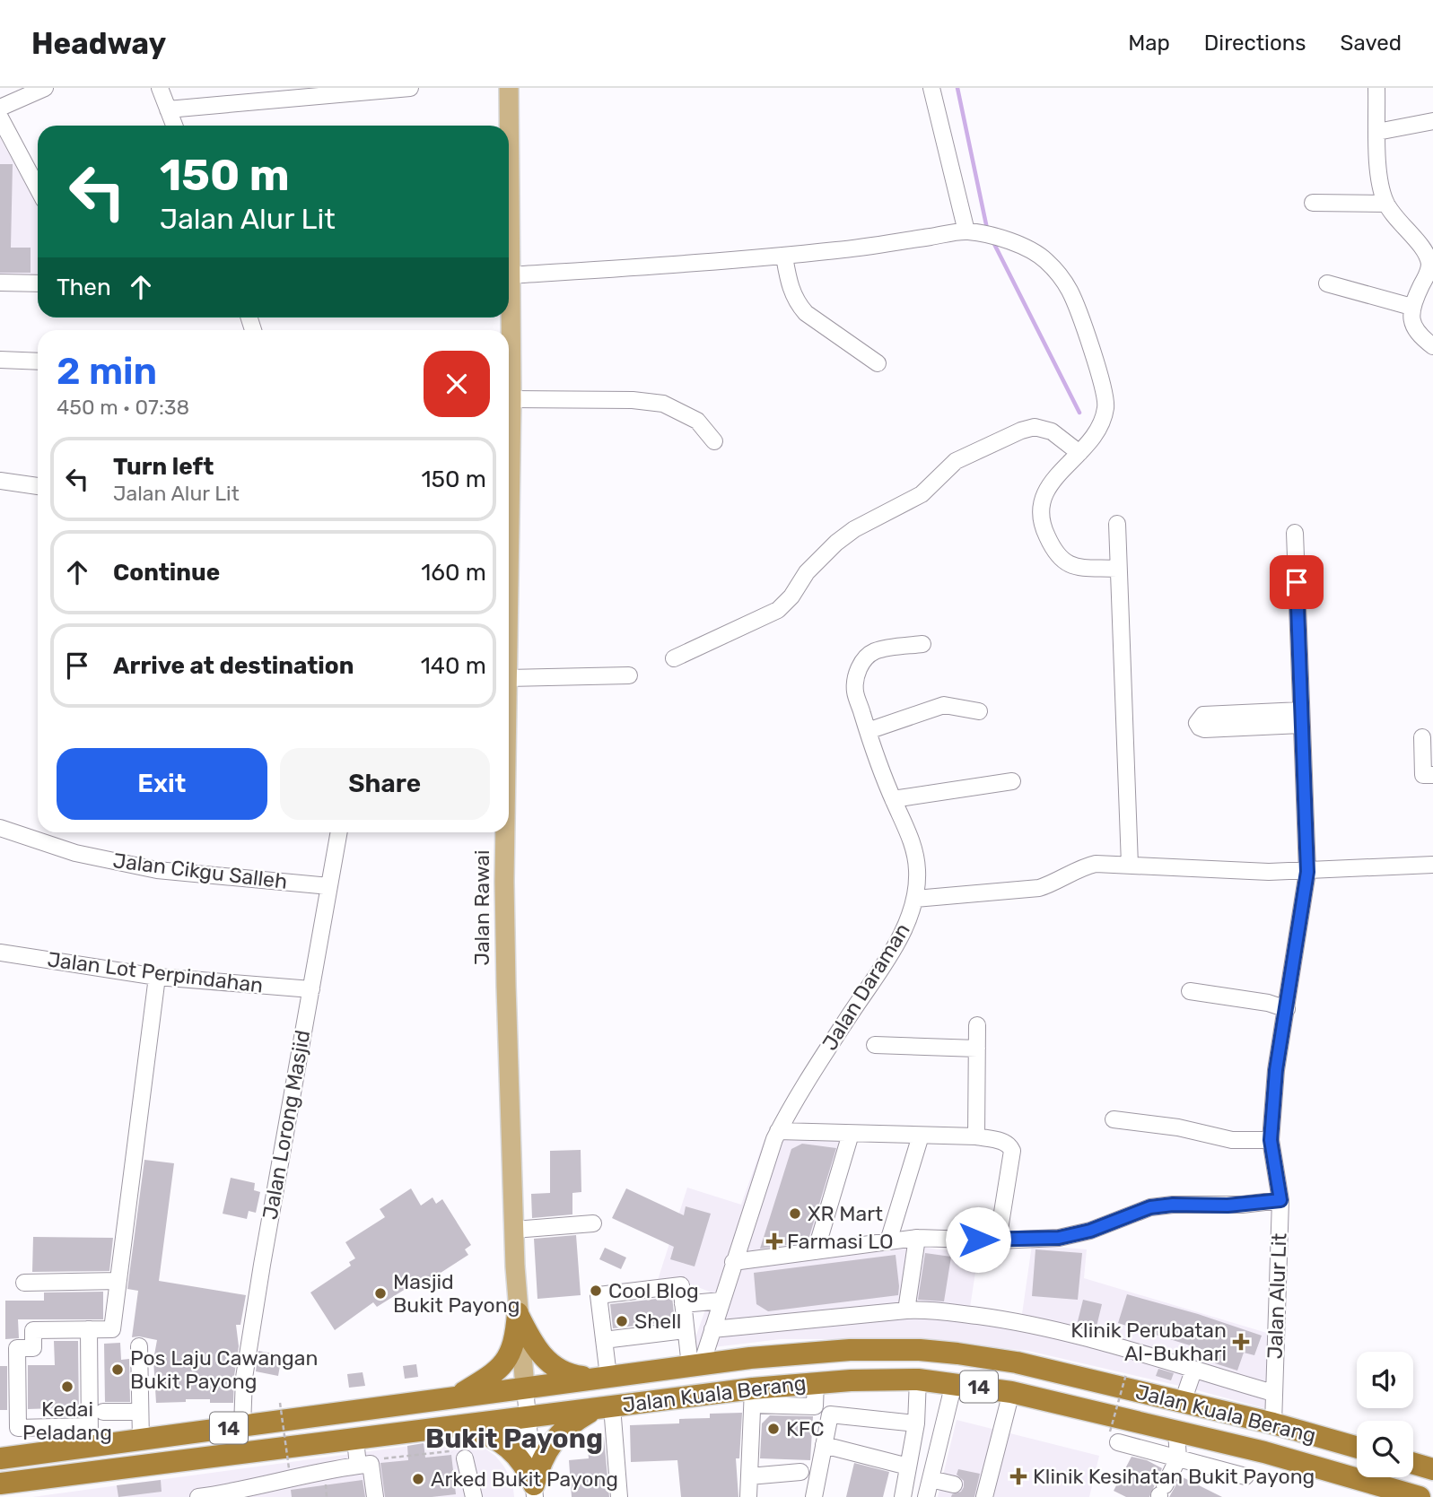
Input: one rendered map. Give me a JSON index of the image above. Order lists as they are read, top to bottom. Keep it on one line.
{"streets":{"highway":["14","Jalan Kuala Berang"],"main road":["Jalan Rawai"],"street":["Jalan Cikgu Salleh","Jalan Lot Perpindahan","Jalan Daraman","Jalan Lorong Masjid","Jalan Alur Lit"]},"crossings":[["Jalan Cikgu Salleh","Jalan Lorong Masjid"],["Jalan Rawai","Jalan Kuala Berang"],["Jalan Lot Perpindahan","Jalan Lorong Masjid"],["Jalan Daraman","Jalan Kuala Berang"],["Jalan Lorong Masjid","Jalan Kuala Berang"],["Jalan Alur Lit","Jalan Kuala Berang"]],"districts":["Bukit Payong"],"places":{"other":["XR Mart","Cool Blog","Masjid Bukit Payong","Shell","Pos Laju Cawangan Bukit Payong","Kedai Peladang","KFC","Arked Bukit Payong"],"health":["Farmasi LO","Klinik Perubatan Al-Bukhari","Klinik Kesihatan Bukit Payong"]},"page":{"header":"Headway","nav":["Map","Directions","Saved"],"turn":["150 m","Jalan Alur Lit"],"then":"Then","heading":["2 min","450 m · 07:38"],"list":[{"name":"Turn left","note":"Jalan Alur Lit","value":"150 m"},{"name":"Continue","value":"160 m"},{"name":"Arrive at destination","value":"140 m"}],"buttons":["Exit","Share"]}}
